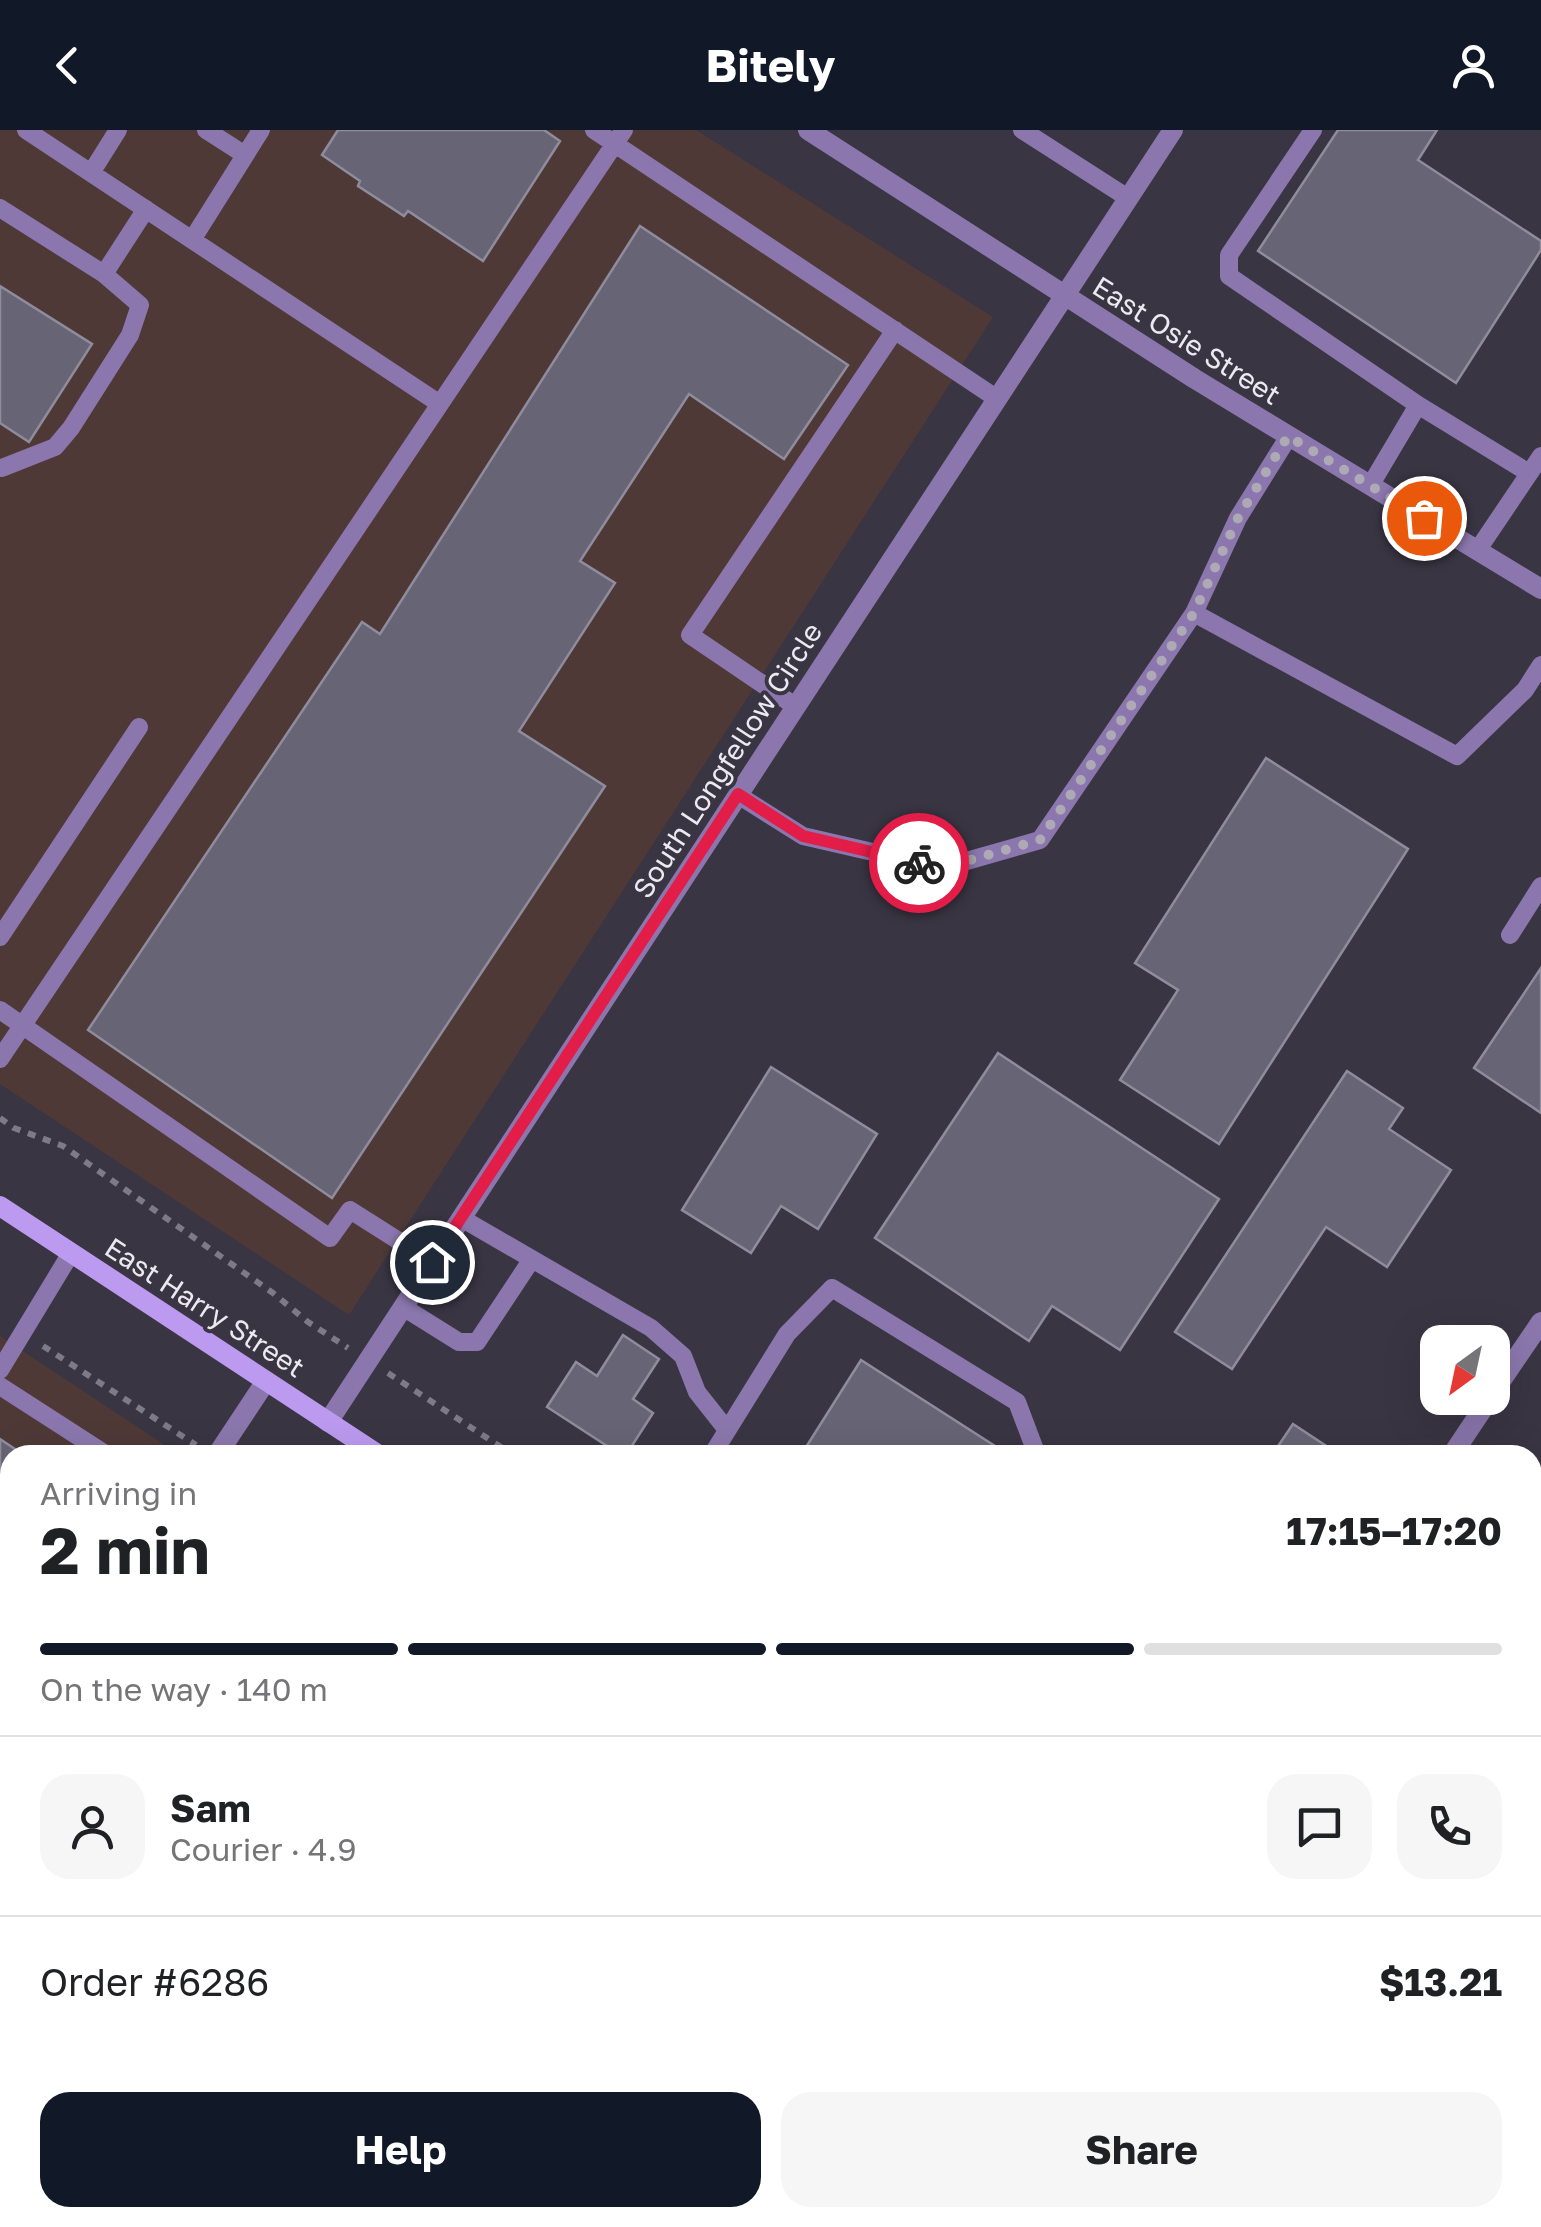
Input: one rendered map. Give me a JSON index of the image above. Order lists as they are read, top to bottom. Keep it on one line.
{"streets":{"main road":["East Harry Street"],"street":["East Osie Street","South Longfellow Circle"]},"crossings":[["East Osie Street","South Longfellow Circle"],["South Longfellow Circle","East Harry Street"]],"north":"bottom left","page":{"header":"Bitely","heading":["2 min","Arriving in","17:15–17:20"],"panel":["Sam","Courier · 4.9","Order #6286","$13.21"],"bar":"On the way · 140 m","buttons":["Help","Share"]}}
